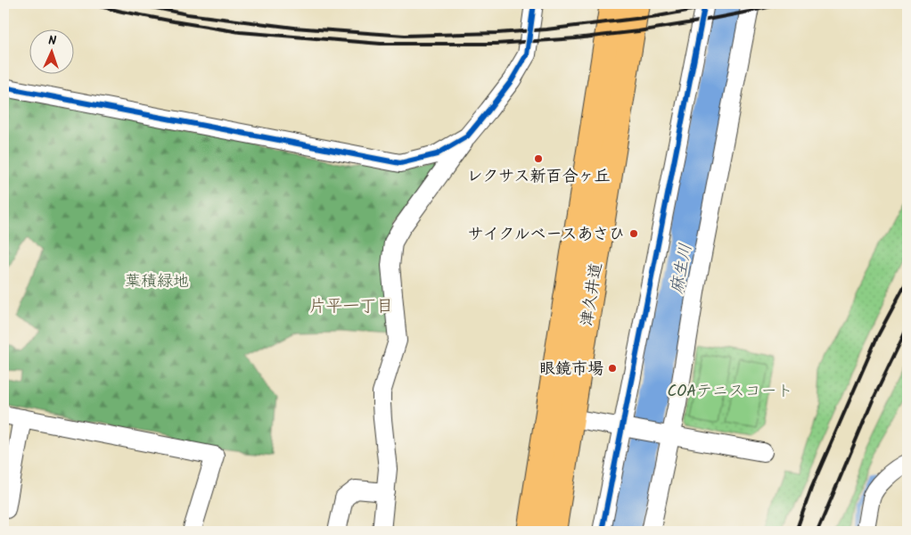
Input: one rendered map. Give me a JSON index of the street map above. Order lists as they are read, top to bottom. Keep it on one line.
{"streets":{"main road":["津久井道"]},"districts":["片平一丁目"],"water":["麻生川"],"parks":["葉積緑地","COAテニスコート"],"places":["レクサス新百合ヶ丘","サイクルベースあさひ","眼鏡市場"],"north":"top"}
